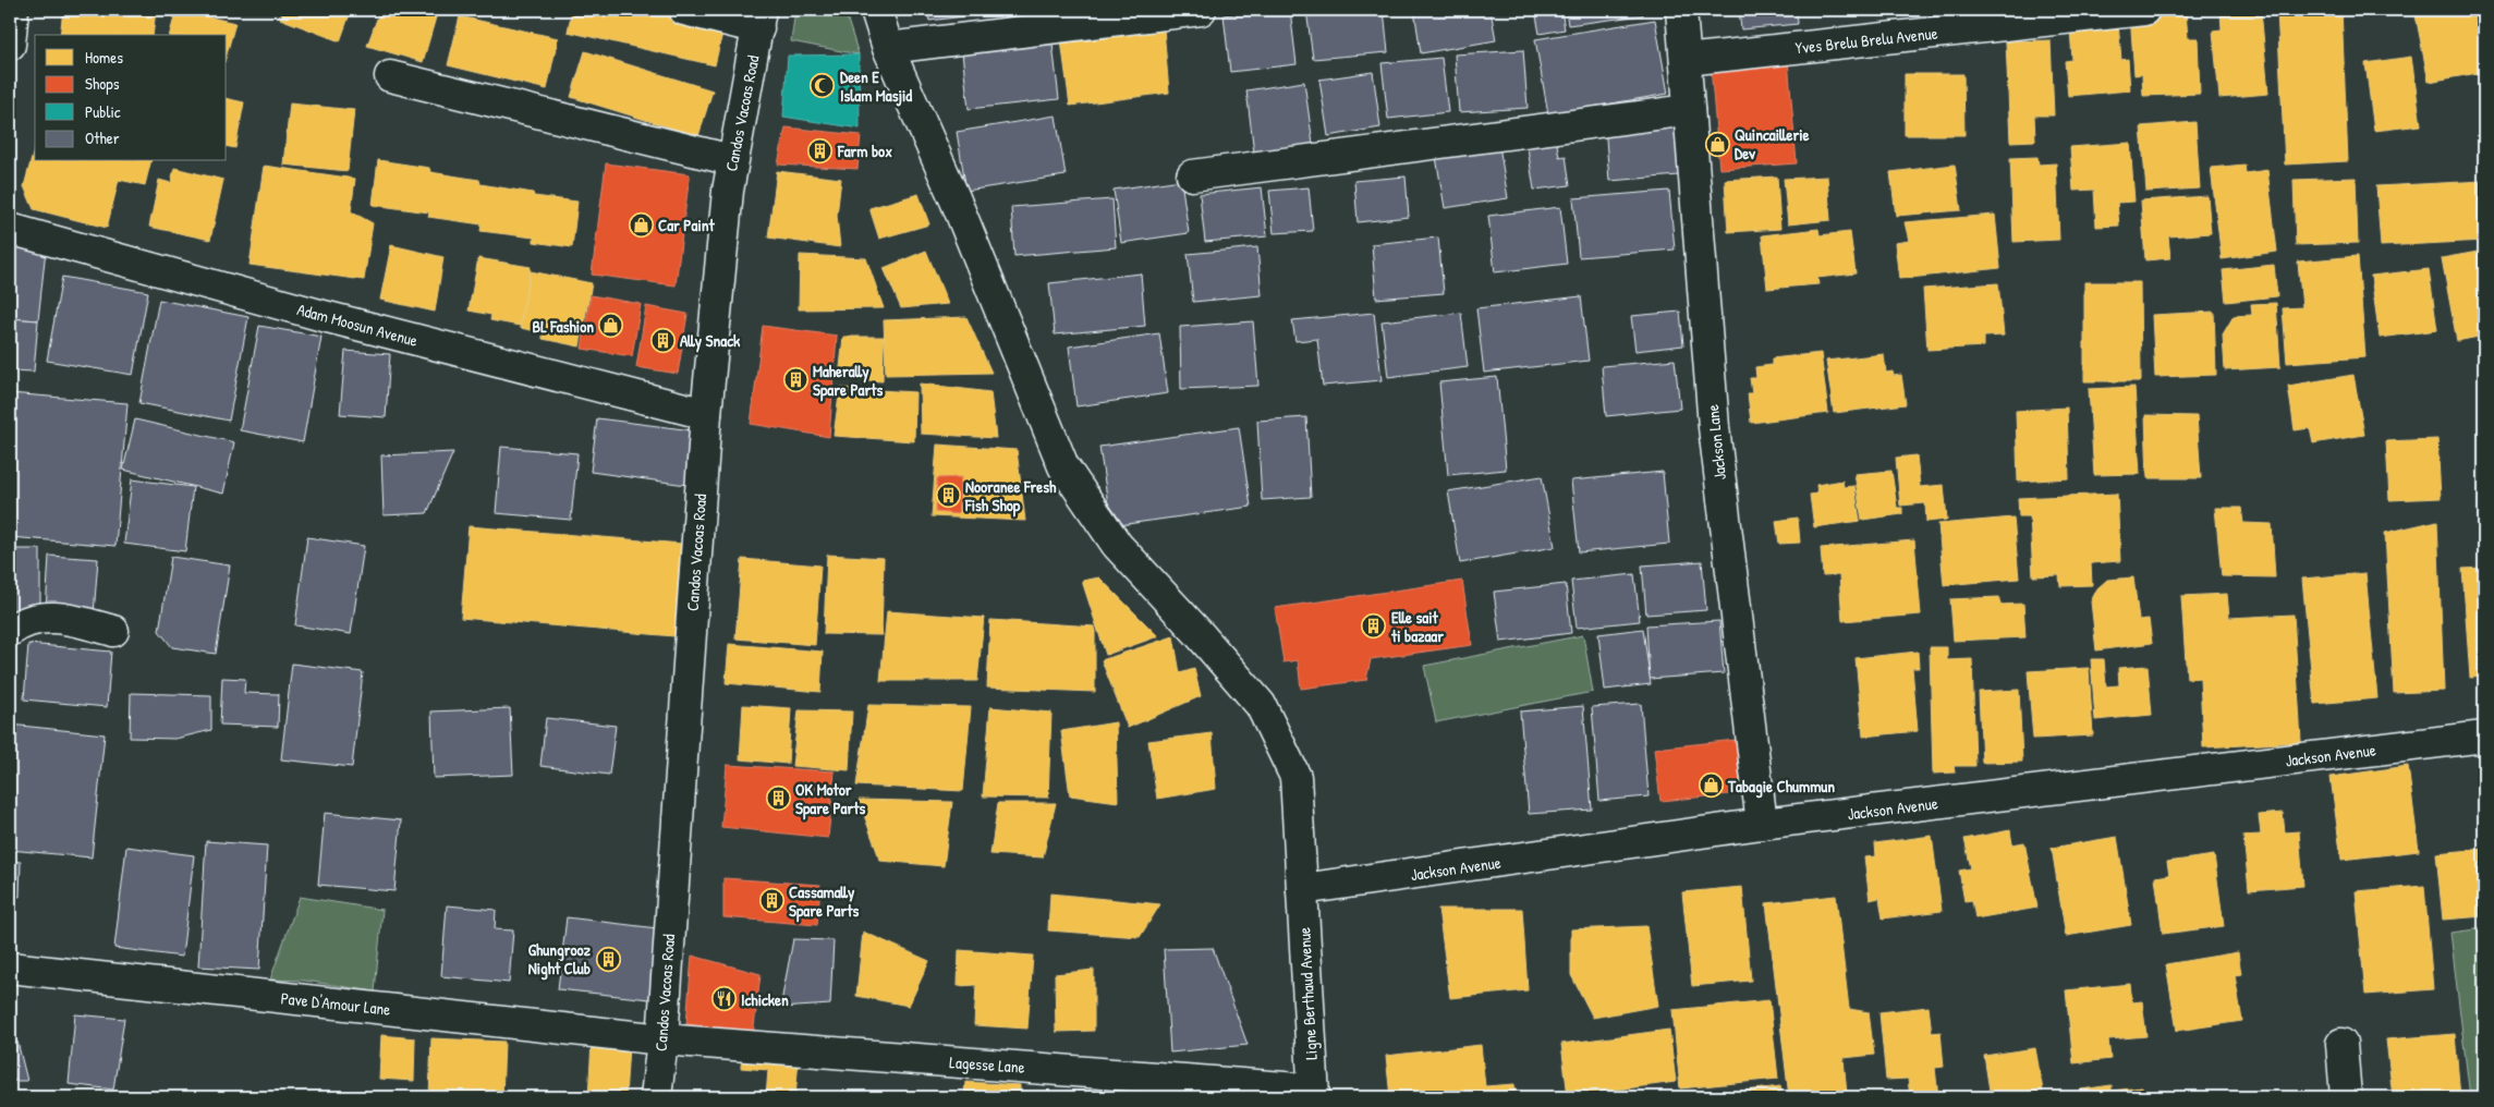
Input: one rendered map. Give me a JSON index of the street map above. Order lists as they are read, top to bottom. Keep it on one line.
{"streets":{"street":["Yves Brelu Brelu Avenue","Candos Vacoas Road","Adam Moosun Avenue","Jackson Lane","Jackson Avenue","Ligne Berthaud Avenue","Pave D'Amour Lane","Lagesse Lane"]},"crossings":[["Yves Brelu Brelu Avenue","Jackson Lane"],["Candos Vacoas Road","Adam Moosun Avenue"],["Candos Vacoas Road","Pave D'Amour Lane"],["Candos Vacoas Road","Lagesse Lane"],["Jackson Lane","Jackson Avenue"],["Jackson Avenue","Ligne Berthaud Avenue"],["Ligne Berthaud Avenue","Lagesse Lane"],["Pave D'Amour Lane","Lagesse Lane"]],"places":{"mosque":["Deen E Islam Masjid"],"shop":["Quincaillerie Dev","Car Paint","BL Fashion","Tabagie Chummun"],"building":["Farm box","Ally Snack","Maherally Spare Parts","Nooranee Fresh Fish Shop","Elle sait ti bazaar","OK Motor Spare Parts","Cassamally Spare Parts","Ghungrooz Night Club"],"restaurant":["Ichicken"]},"legend":["Homes","Shops","Public","Other"]}
